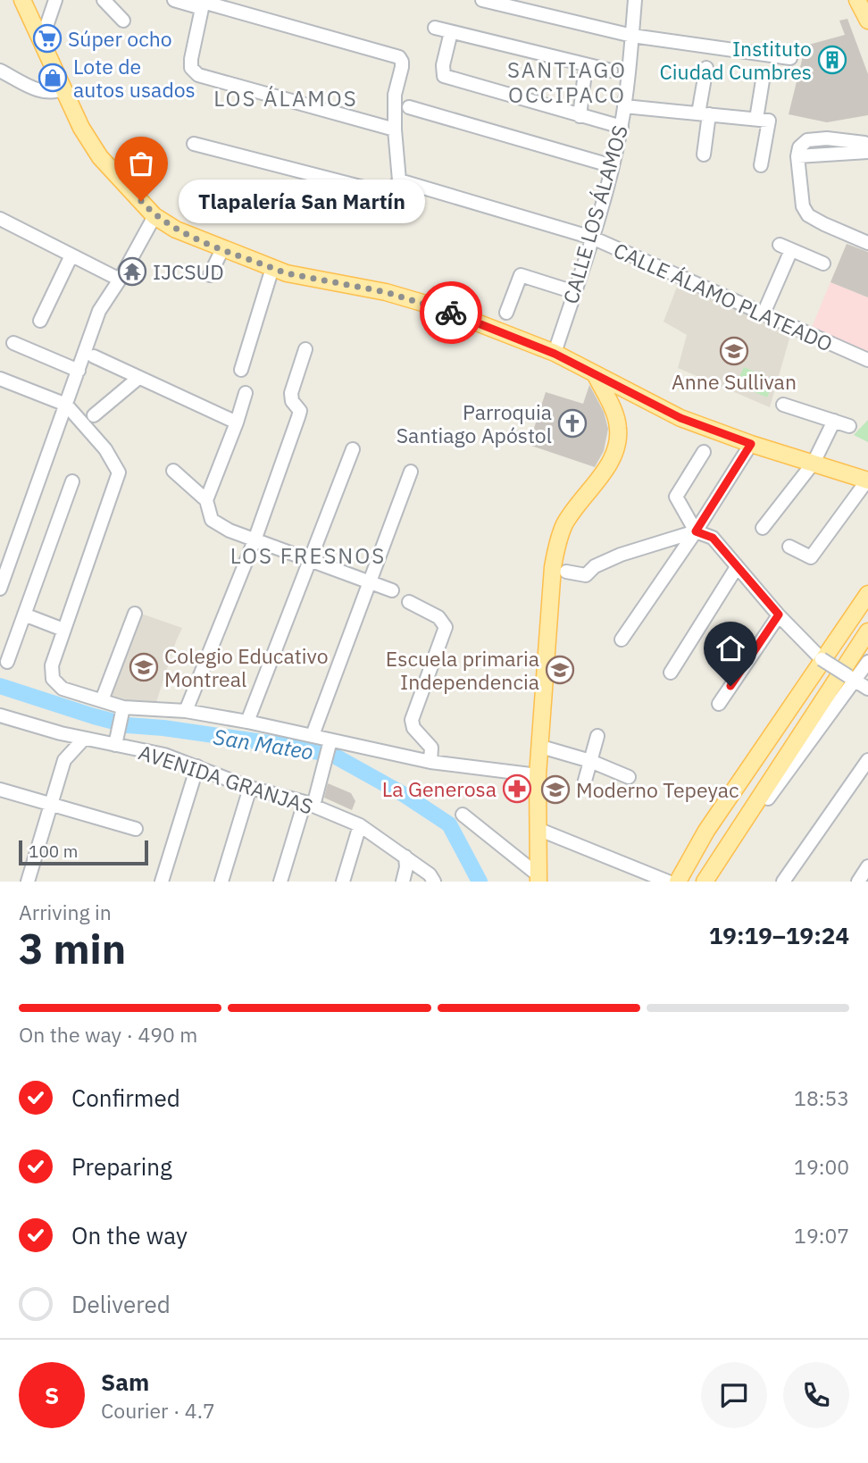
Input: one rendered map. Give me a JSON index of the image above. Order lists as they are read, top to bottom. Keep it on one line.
{"streets":{"street":["CALLE LOS ÁLAMOS","CALLE ÁLAMO PLATEADO","AVENIDA GRANJAS"]},"crossings":[["CALLE LOS ÁLAMOS","CALLE ÁLAMO PLATEADO"]],"districts":["SANTIAGO OCCIPACO","LOS ÁLAMOS","LOS FRESNOS"],"water":["San Mateo"],"places":{"supermarket":["Súper ocho"],"building":["Instituto Ciudad Cumbres"],"shop":["Lote de autos usados"],"other":["Tlapalería San Martín"],"temple":["IJCSUD"],"school or university":["Anne Sullivan","Colegio Educativo Montreal","Escuela primaria Independencia","Moderno Tepeyac"],"church":["Parroquia Santiago Apóstol"],"pharmacy":["La Generosa"]},"scale_bar":"100 m","page":{"bubble":"Tlapalería San Martín","scale":"100 m","heading":["3 min","Arriving in","19:19–19:24"],"panel":["Sam","Courier · 4.7"],"bar":"On the way · 490 m","list":[["Confirmed","18:53"],["Preparing","19:00"],["On the way","19:07"],"Delivered"],"round":"S"}}
